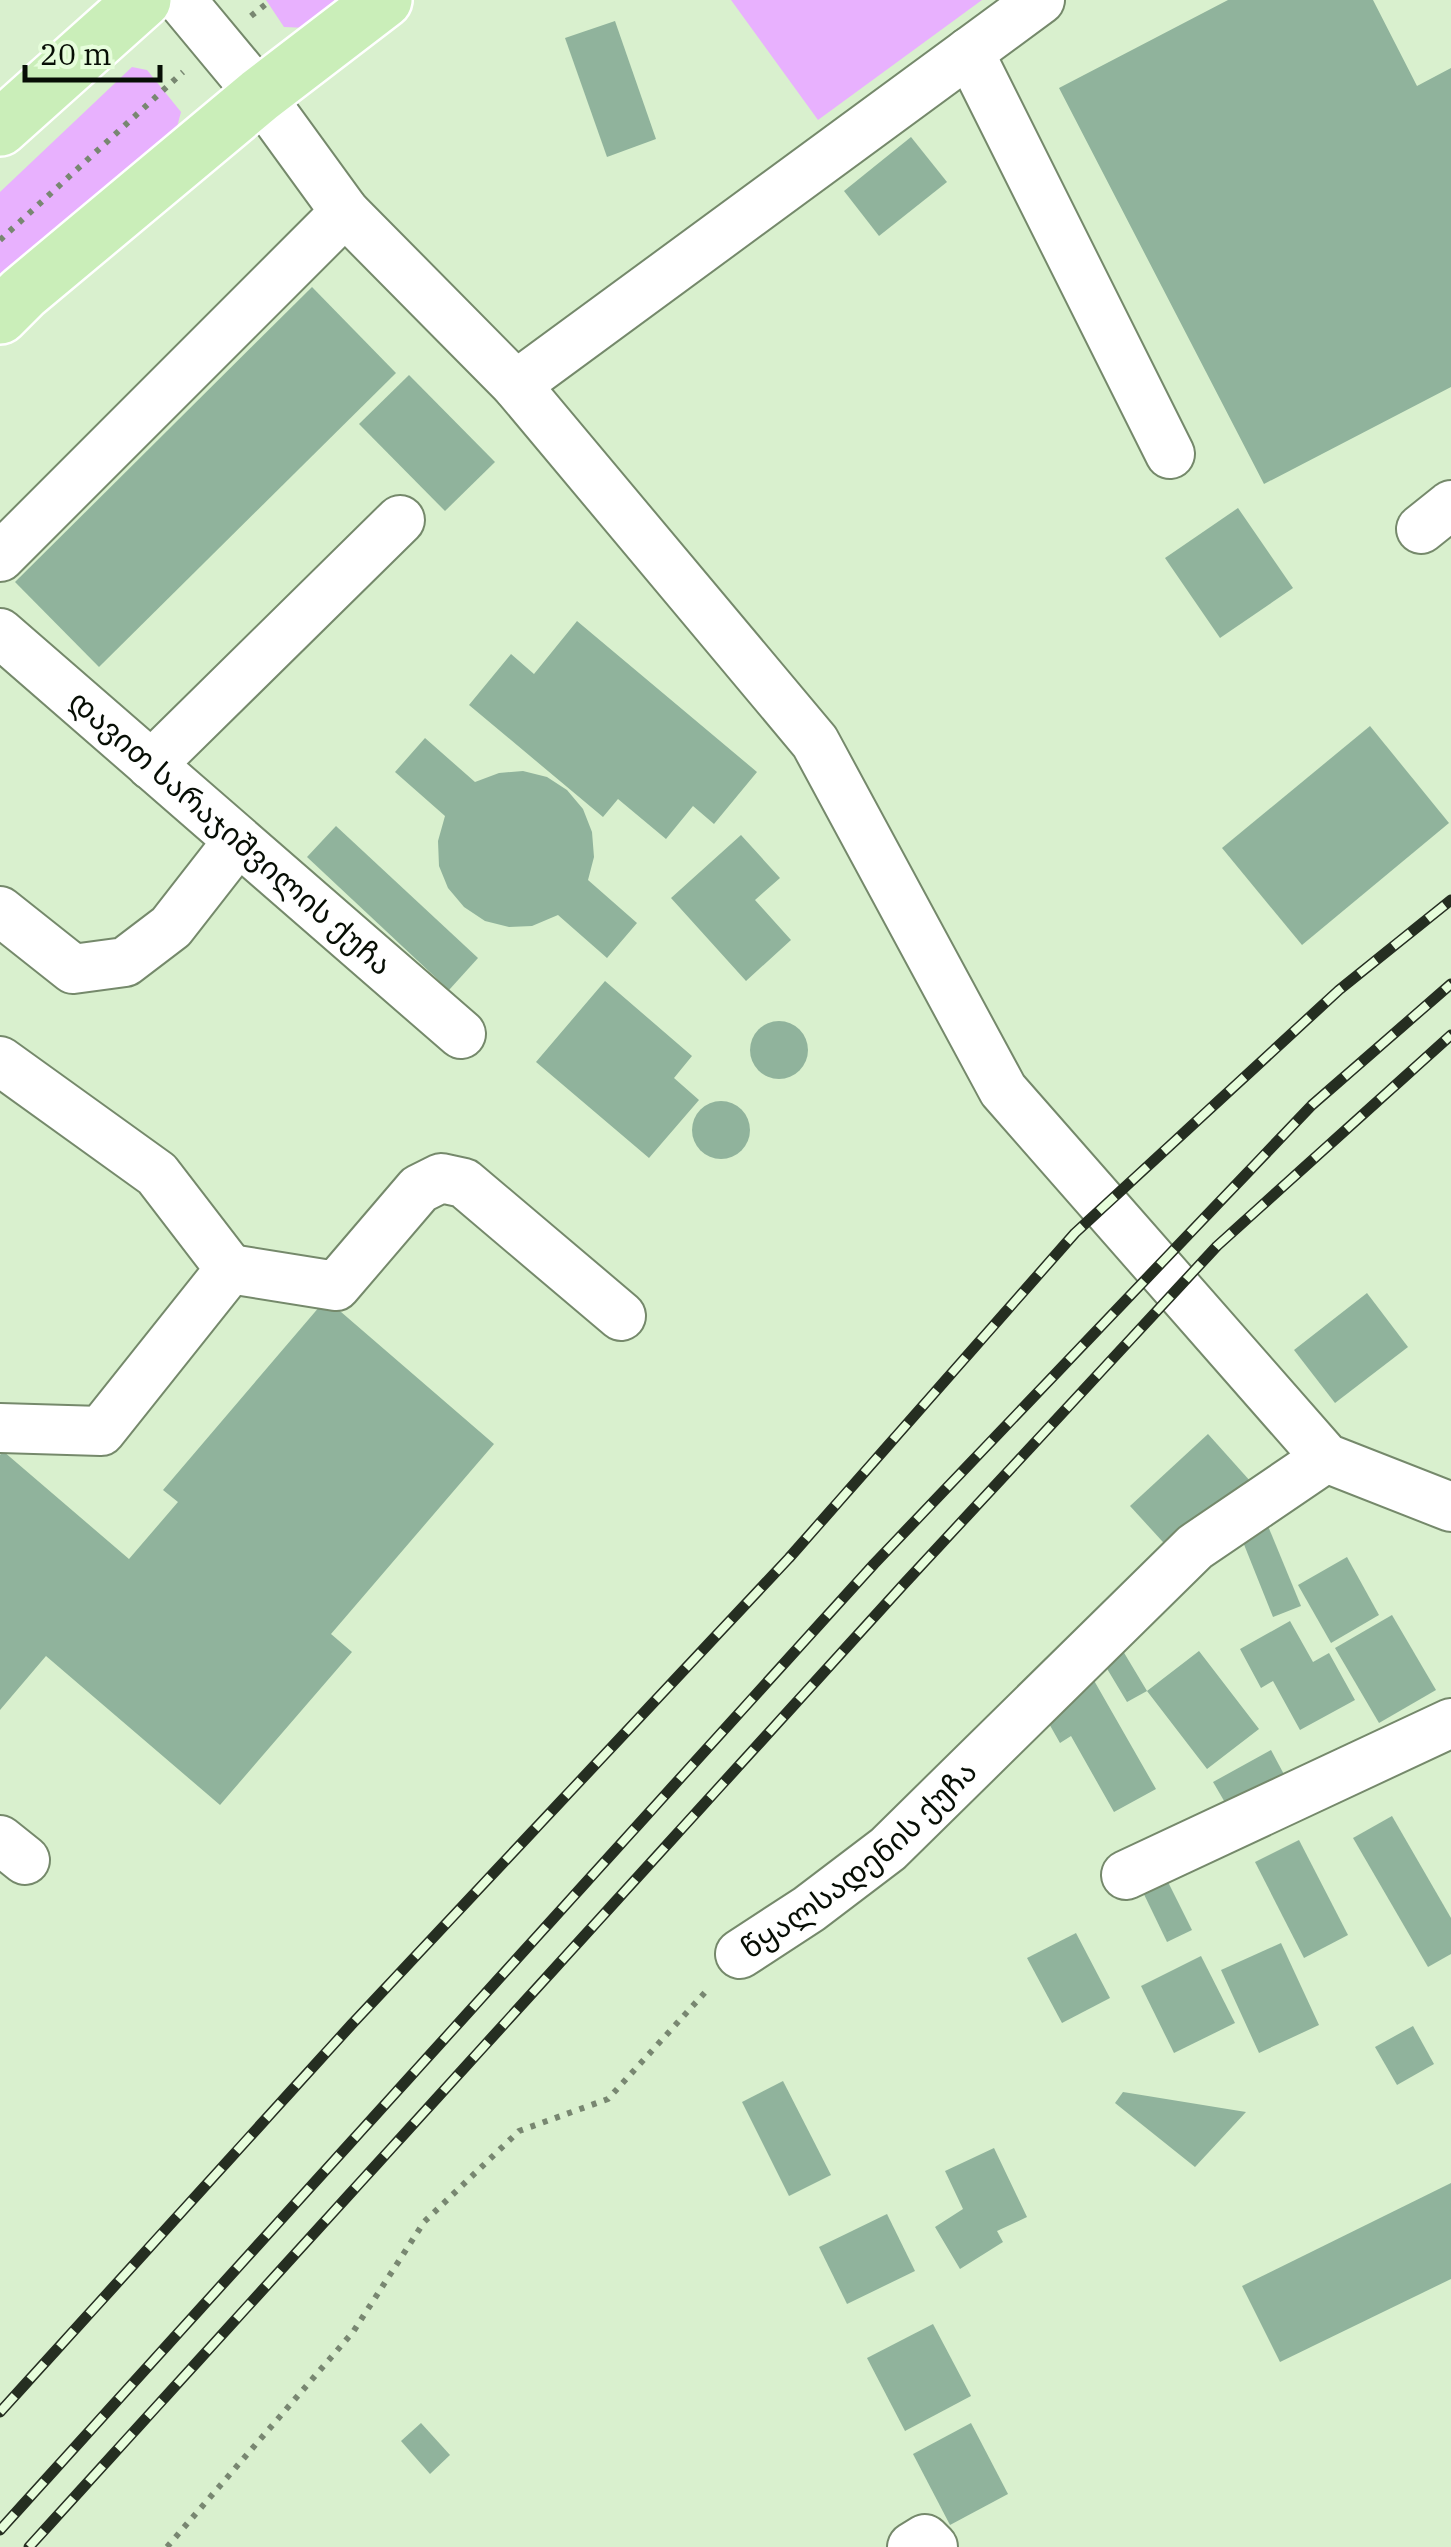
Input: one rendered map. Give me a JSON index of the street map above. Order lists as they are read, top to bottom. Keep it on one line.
{"streets":{"street":["დავით სარაჯიშვილის ქუჩა","წყალსადენის ქუჩა"]},"scale_bar":"20 m"}
